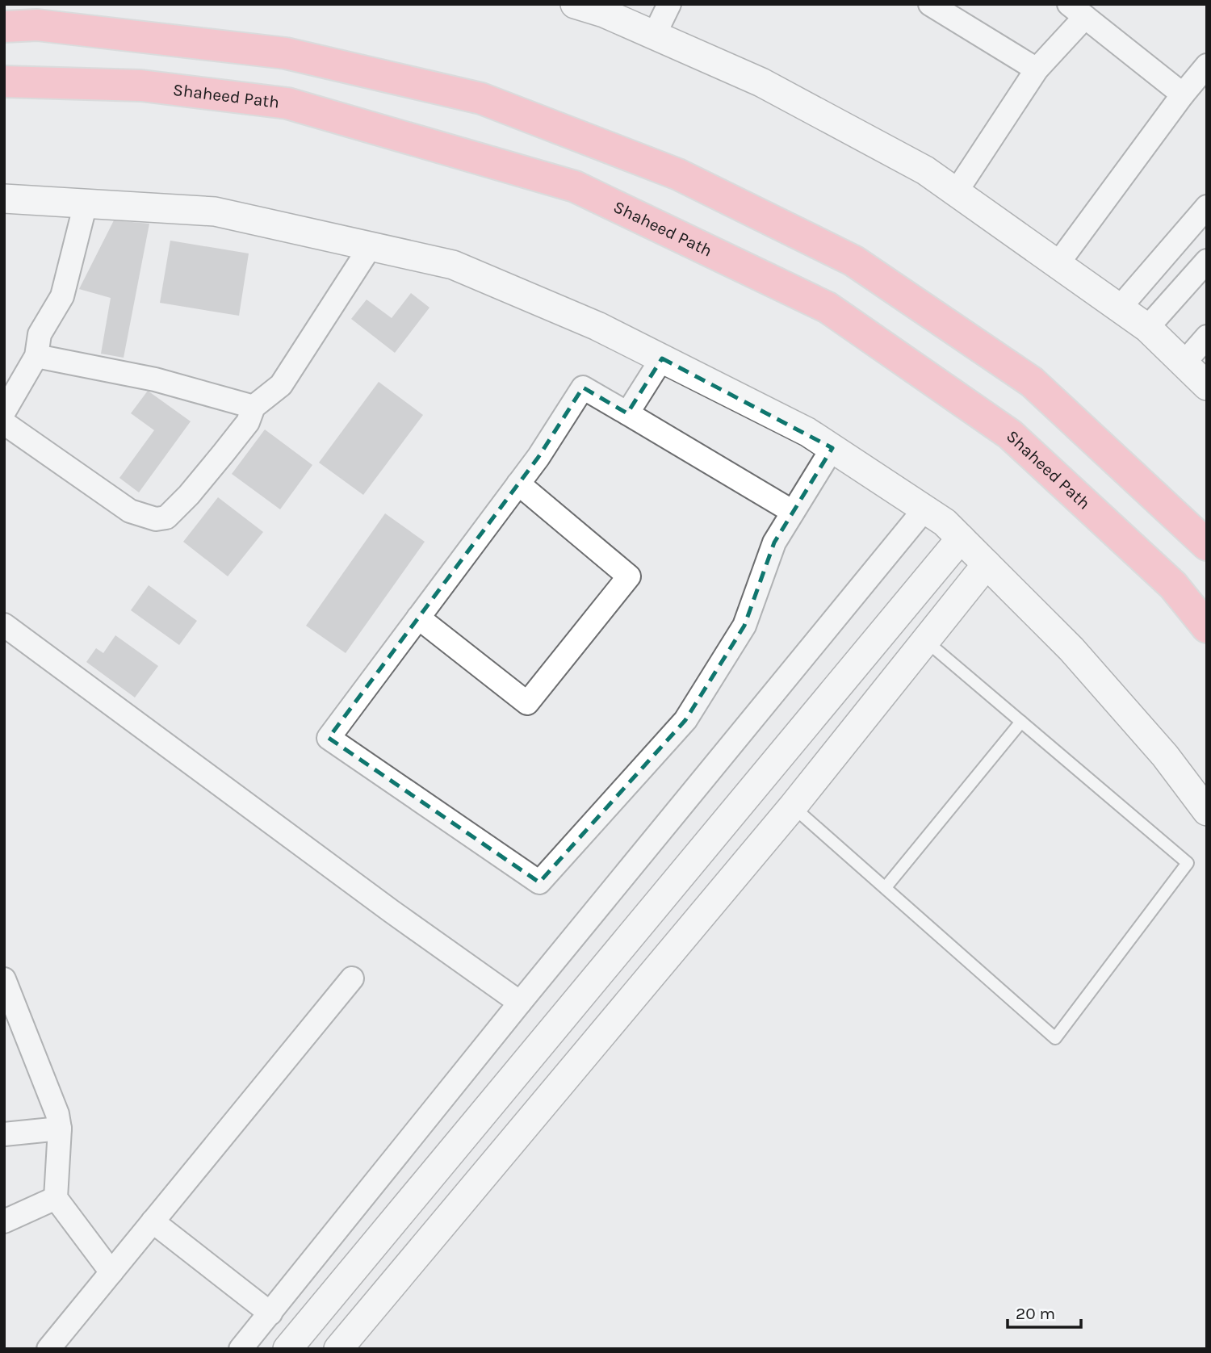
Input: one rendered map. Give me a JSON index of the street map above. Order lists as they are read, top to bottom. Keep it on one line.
{"streets":{"highway":["Shaheed Path"]},"scale_bar":"20 m"}
